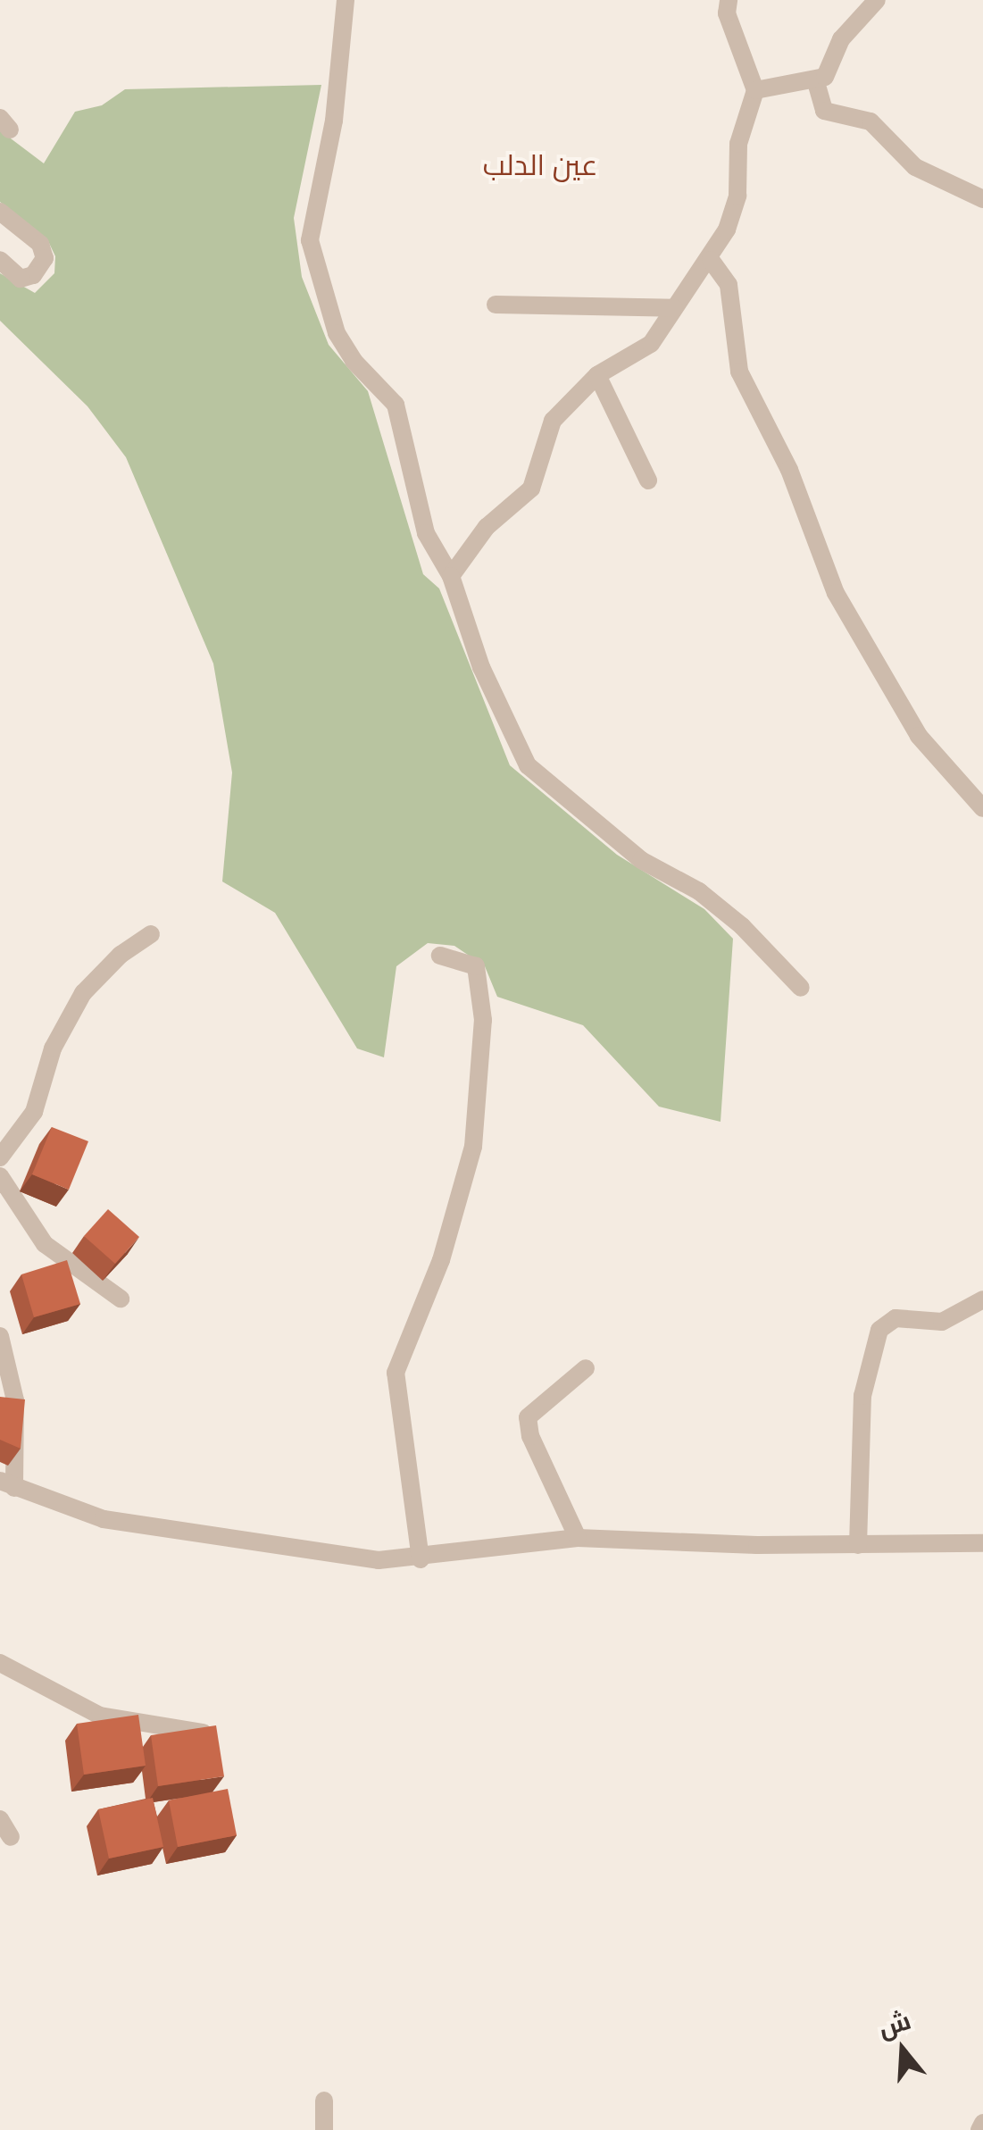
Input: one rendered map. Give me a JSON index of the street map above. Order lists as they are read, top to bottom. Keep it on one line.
{"districts":["عين الدلب"],"north":"top"}
